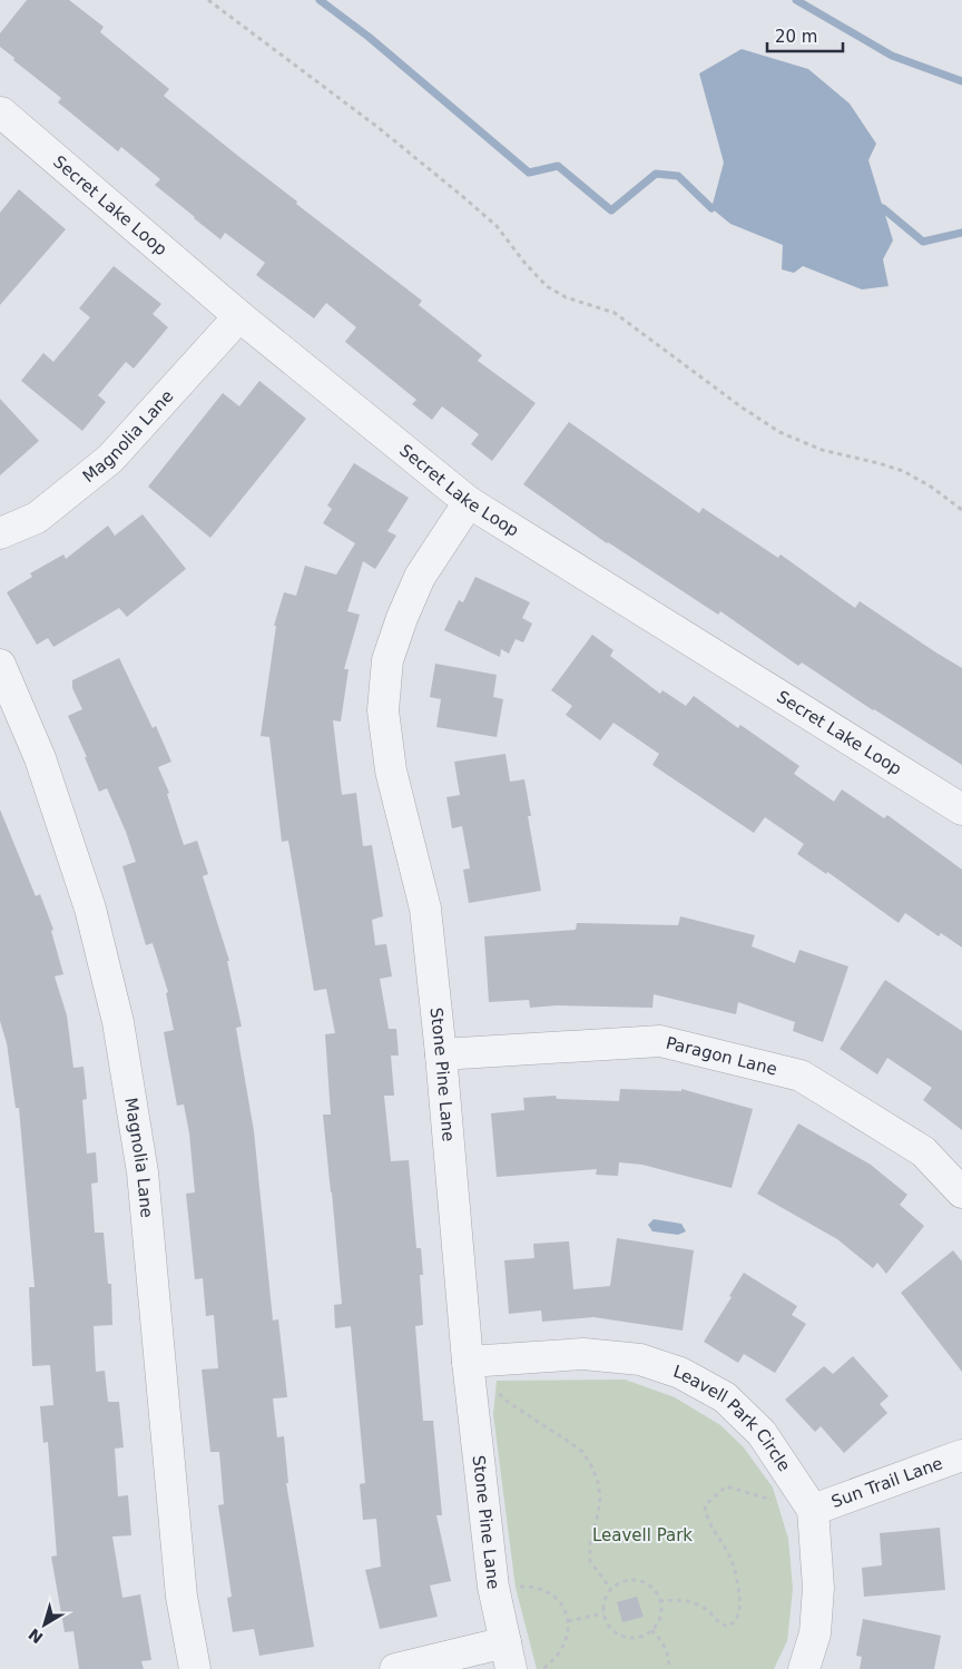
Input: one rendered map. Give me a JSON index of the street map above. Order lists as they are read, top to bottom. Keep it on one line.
{"streets":{"street":["Secret Lake Loop","Magnolia Lane","Paragon Lane","Stone Pine Lane","Leavell Park Circle","Sun Trail Lane"]},"crossings":[["Secret Lake Loop","Magnolia Lane"],["Secret Lake Loop","Stone Pine Lane"],["Paragon Lane","Stone Pine Lane"],["Stone Pine Lane","Leavell Park Circle"],["Leavell Park Circle","Sun Trail Lane"]],"parks":["Leavell Park"],"scale_bar":"20 m","north":"bottom left"}
